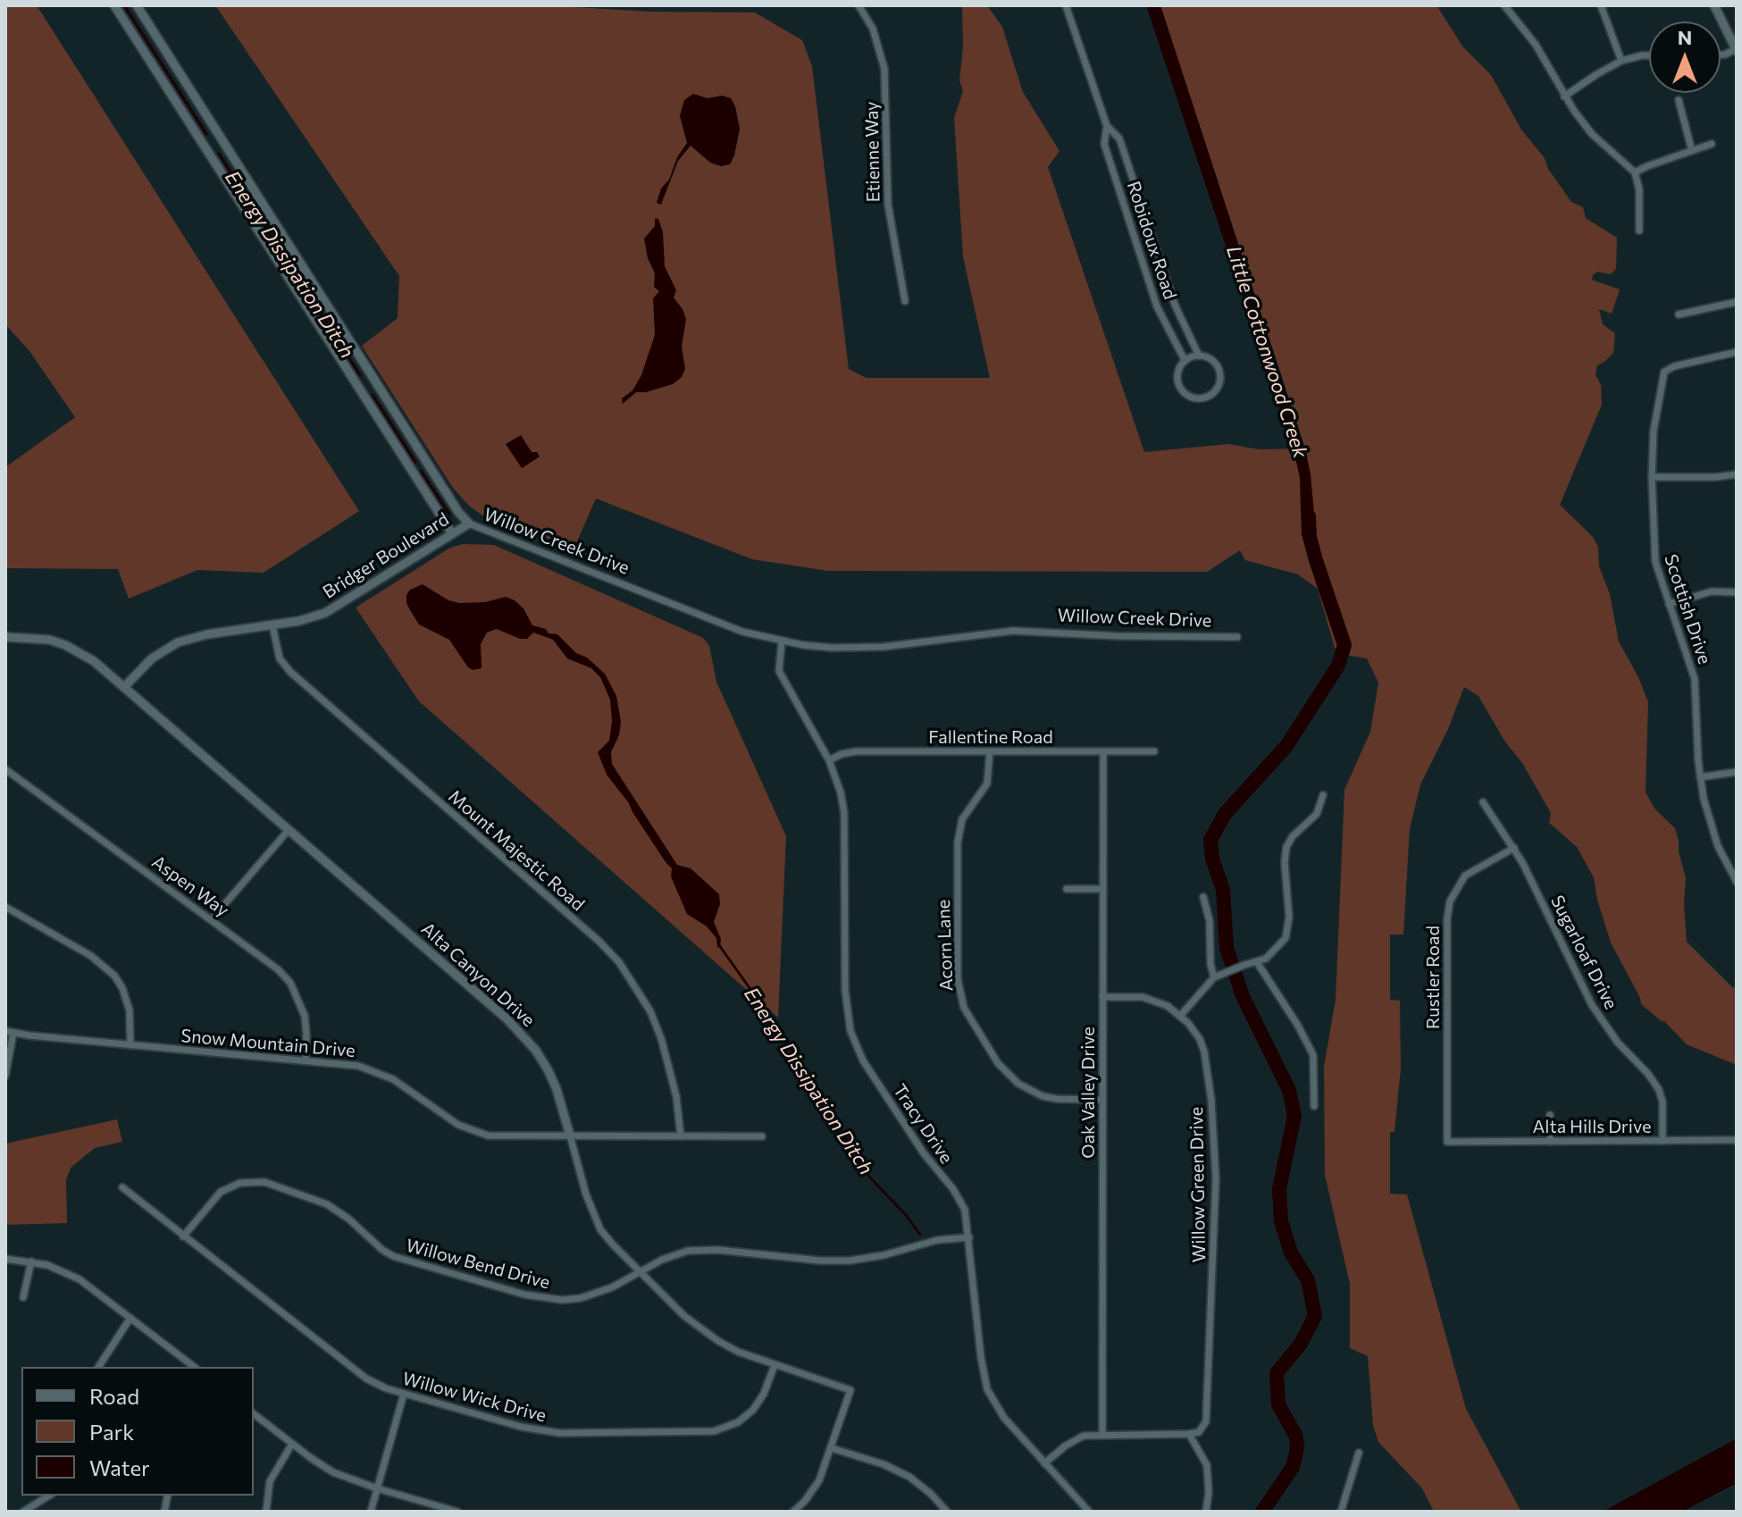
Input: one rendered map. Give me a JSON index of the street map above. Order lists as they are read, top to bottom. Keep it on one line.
{"streets":{"street":["Etienne Way","Robidoux Road","Willow Creek Drive","Bridger Boulevard","Scottish Drive","Fallentine Road","Mount Majestic Road","Aspen Way","Acorn Lane","Sugarloaf Drive","Alta Canyon Drive","Rustler Road","Snow Mountain Drive","Oak Valley Drive","Tracy Drive","Alta Hills Drive","Willow Green Drive","Willow Bend Drive","Willow Wick Drive"]},"crossings":[["Willow Creek Drive","Bridger Boulevard"],["Willow Creek Drive","Tracy Drive"],["Bridger Boulevard","Mount Majestic Road"],["Bridger Boulevard","Alta Canyon Drive"],["Fallentine Road","Acorn Lane"],["Fallentine Road","Oak Valley Drive"],["Fallentine Road","Tracy Drive"],["Mount Majestic Road","Snow Mountain Drive"],["Aspen Way","Snow Mountain Drive"],["Acorn Lane","Oak Valley Drive"],["Sugarloaf Drive","Rustler Road"],["Sugarloaf Drive","Alta Hills Drive"],["Alta Canyon Drive","Snow Mountain Drive"],["Alta Canyon Drive","Willow Bend Drive"],["Alta Canyon Drive","Willow Wick Drive"],["Rustler Road","Alta Hills Drive"],["Oak Valley Drive","Willow Green Drive"],["Tracy Drive","Willow Bend Drive"],["Willow Bend Drive","Willow Wick Drive"]],"water":["Energy Dissipation Ditch","Little Cottonwood Creek"],"legend":["Road","Park","Water"],"north":"top"}
